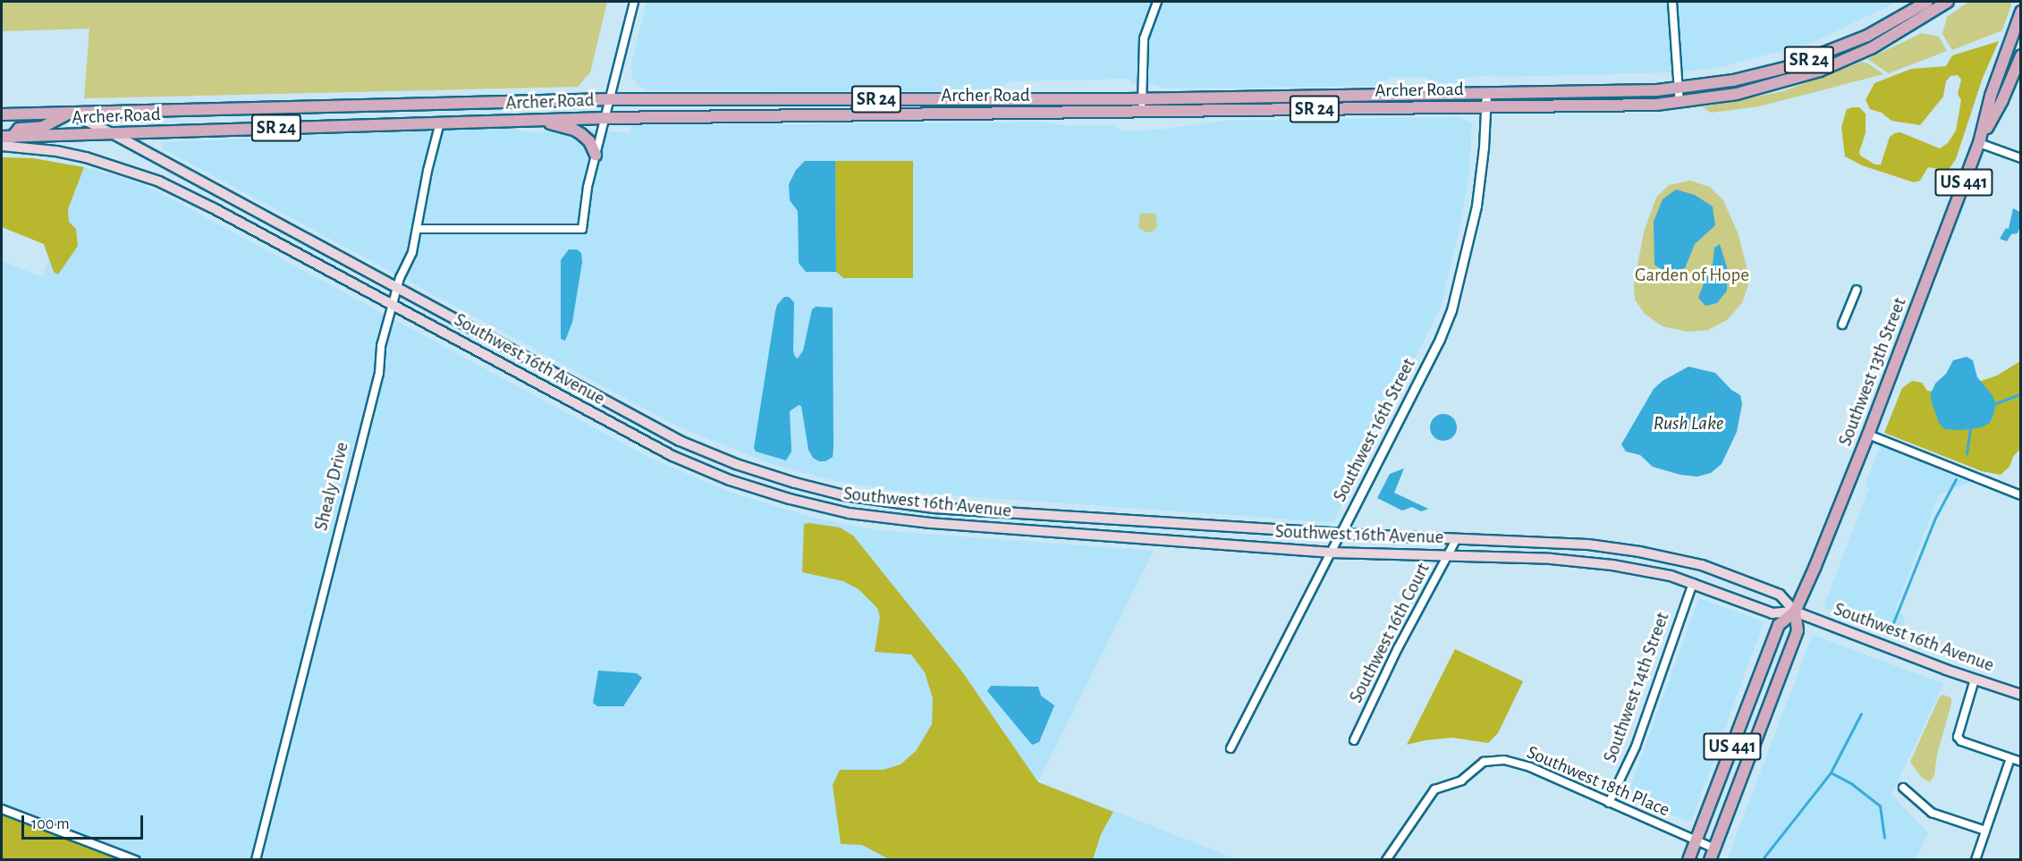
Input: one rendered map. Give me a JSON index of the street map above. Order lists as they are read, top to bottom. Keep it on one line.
{"streets":{"main road":["SR 24","Archer Road","US 441","Southwest 16th Avenue","Southwest 13th Street"],"street":["Southwest 16th Street","Shealy Drive","Southwest 16th Court","Southwest 14th Street","Southwest 18th Place"]},"crossings":[["Archer Road","Southwest 16th Avenue"],["Archer Road","Southwest 16th Street"],["Archer Road","Shealy Drive"],["Southwest 16th Avenue","Southwest 13th Street"],["Southwest 16th Avenue","Southwest 16th Street"],["Southwest 16th Avenue","Shealy Drive"],["Southwest 16th Avenue","Southwest 16th Court"],["Southwest 16th Avenue","Southwest 14th Street"],["Southwest 13th Street","Southwest 18th Place"],["Southwest 14th Street","Southwest 18th Place"]],"water":["Rush Lake"],"parks":["Garden of Hope"],"scale_bar":"100 m"}
